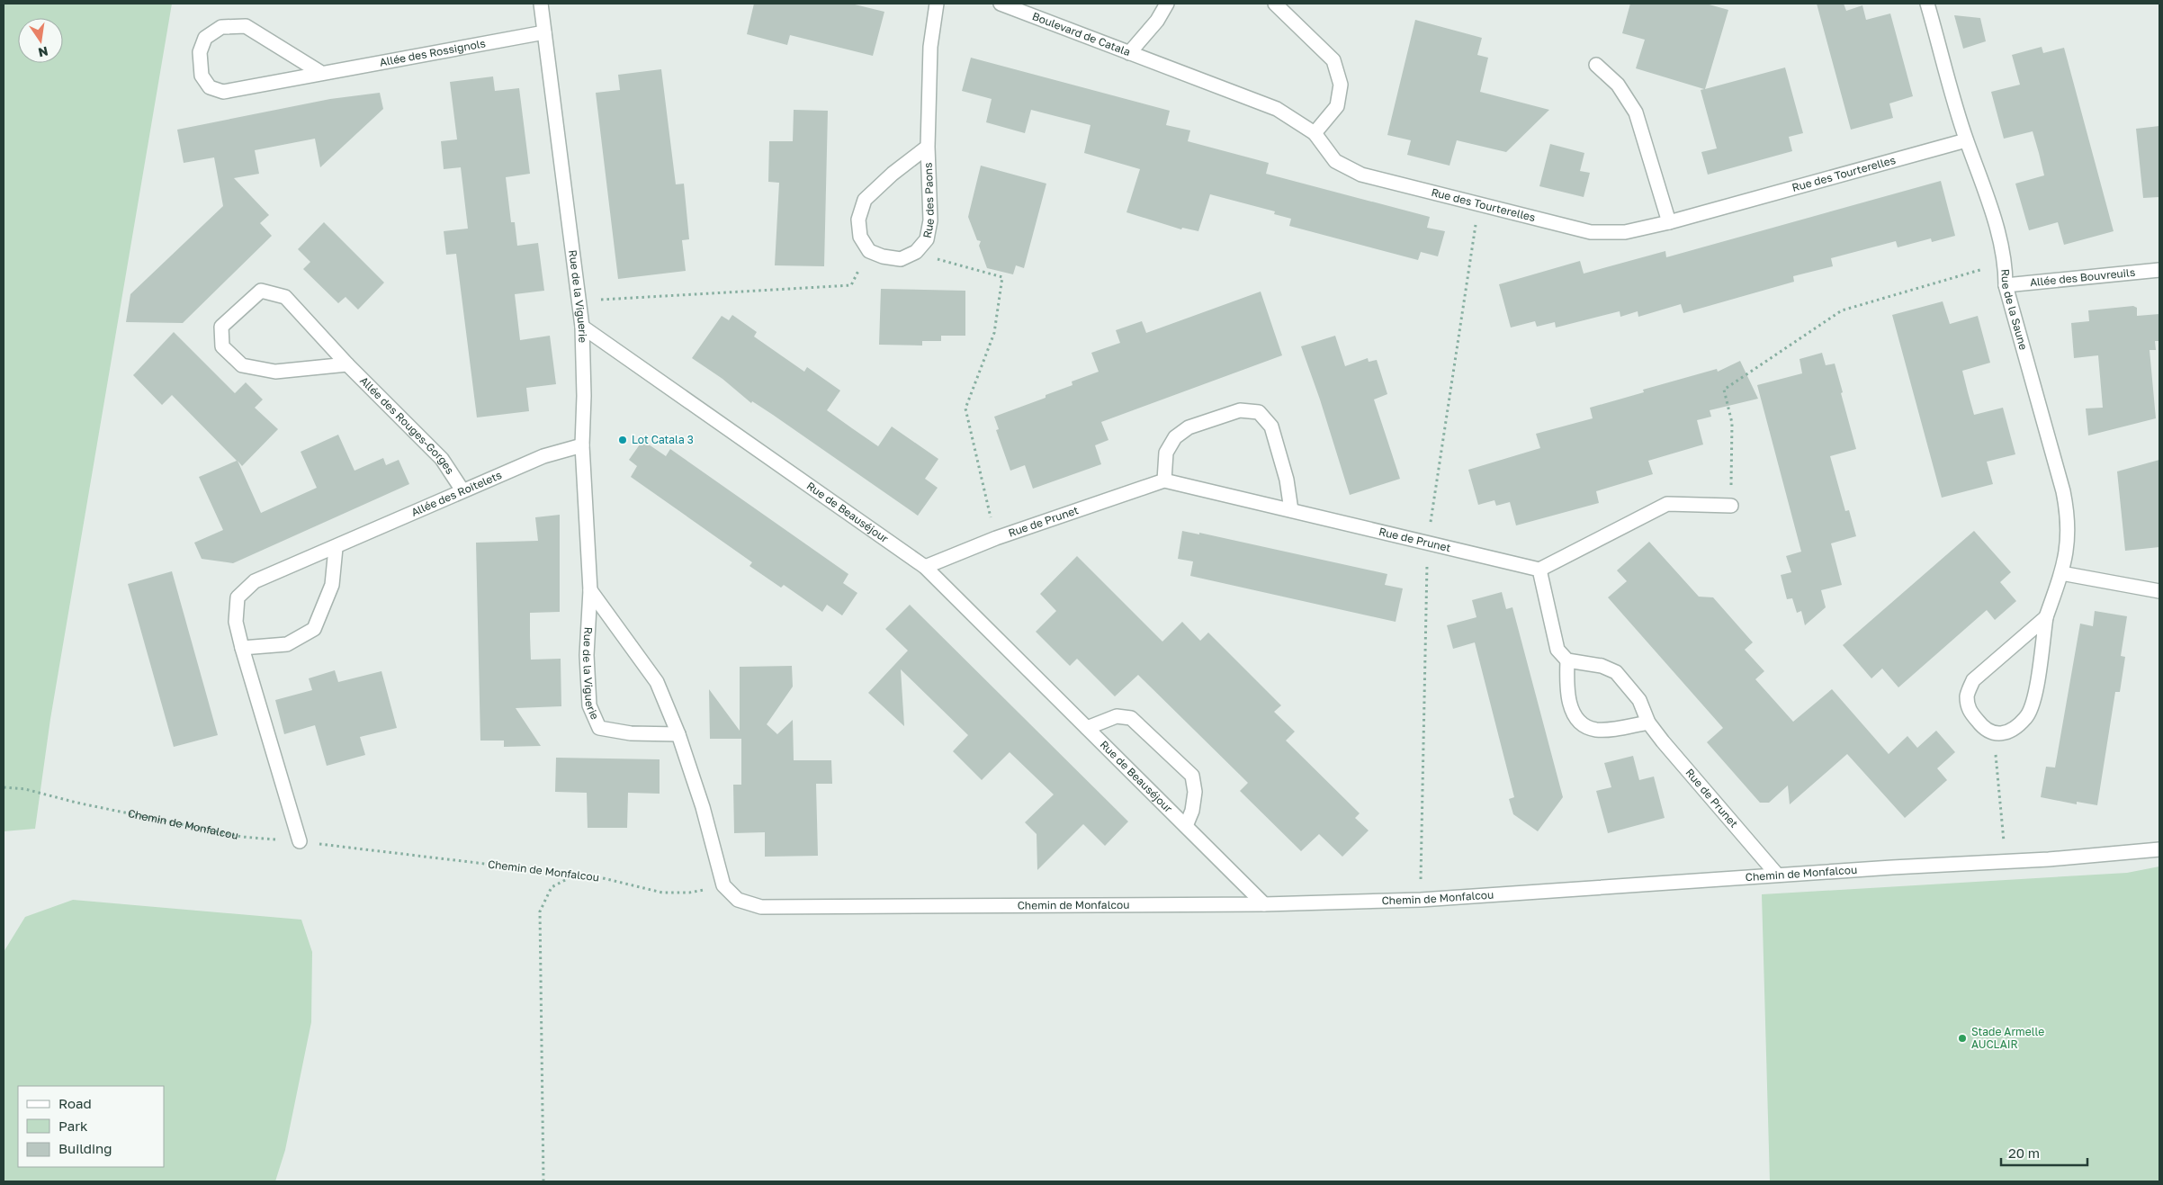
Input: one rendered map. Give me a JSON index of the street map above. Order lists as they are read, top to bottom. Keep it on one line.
{"streets":{"street":["Boulevard de Catala","Allée des Rossignols","Rue des Tourterelles","Rue des Paons","Allée des Bouvreuils","Rue de la Viguerie","Rue de la Saune","Allée des Rouges-Gorges","Allée des Roitelets","Rue de Beauséjour","Rue de Prunet","Chemin de Monfalcou"]},"crossings":[["Boulevard de Catala","Rue des Tourterelles"],["Allée des Rossignols","Rue de la Viguerie"],["Rue des Tourterelles","Rue de la Saune"],["Allée des Bouvreuils","Rue de la Saune"],["Rue de la Viguerie","Allée des Roitelets"],["Rue de la Viguerie","Rue de Beauséjour"],["Rue de la Viguerie","Chemin de Monfalcou"],["Allée des Rouges-Gorges","Allée des Roitelets"],["Allée des Roitelets","Chemin de Monfalcou"],["Rue de Beauséjour","Rue de Prunet"],["Rue de Beauséjour","Chemin de Monfalcou"],["Rue de Prunet","Chemin de Monfalcou"]],"places":["Lot Catala 3","Stade Armelle AUCLAIR"],"legend":["Road","Park","Building"],"scale_bar":"20 m","north":"bottom"}
